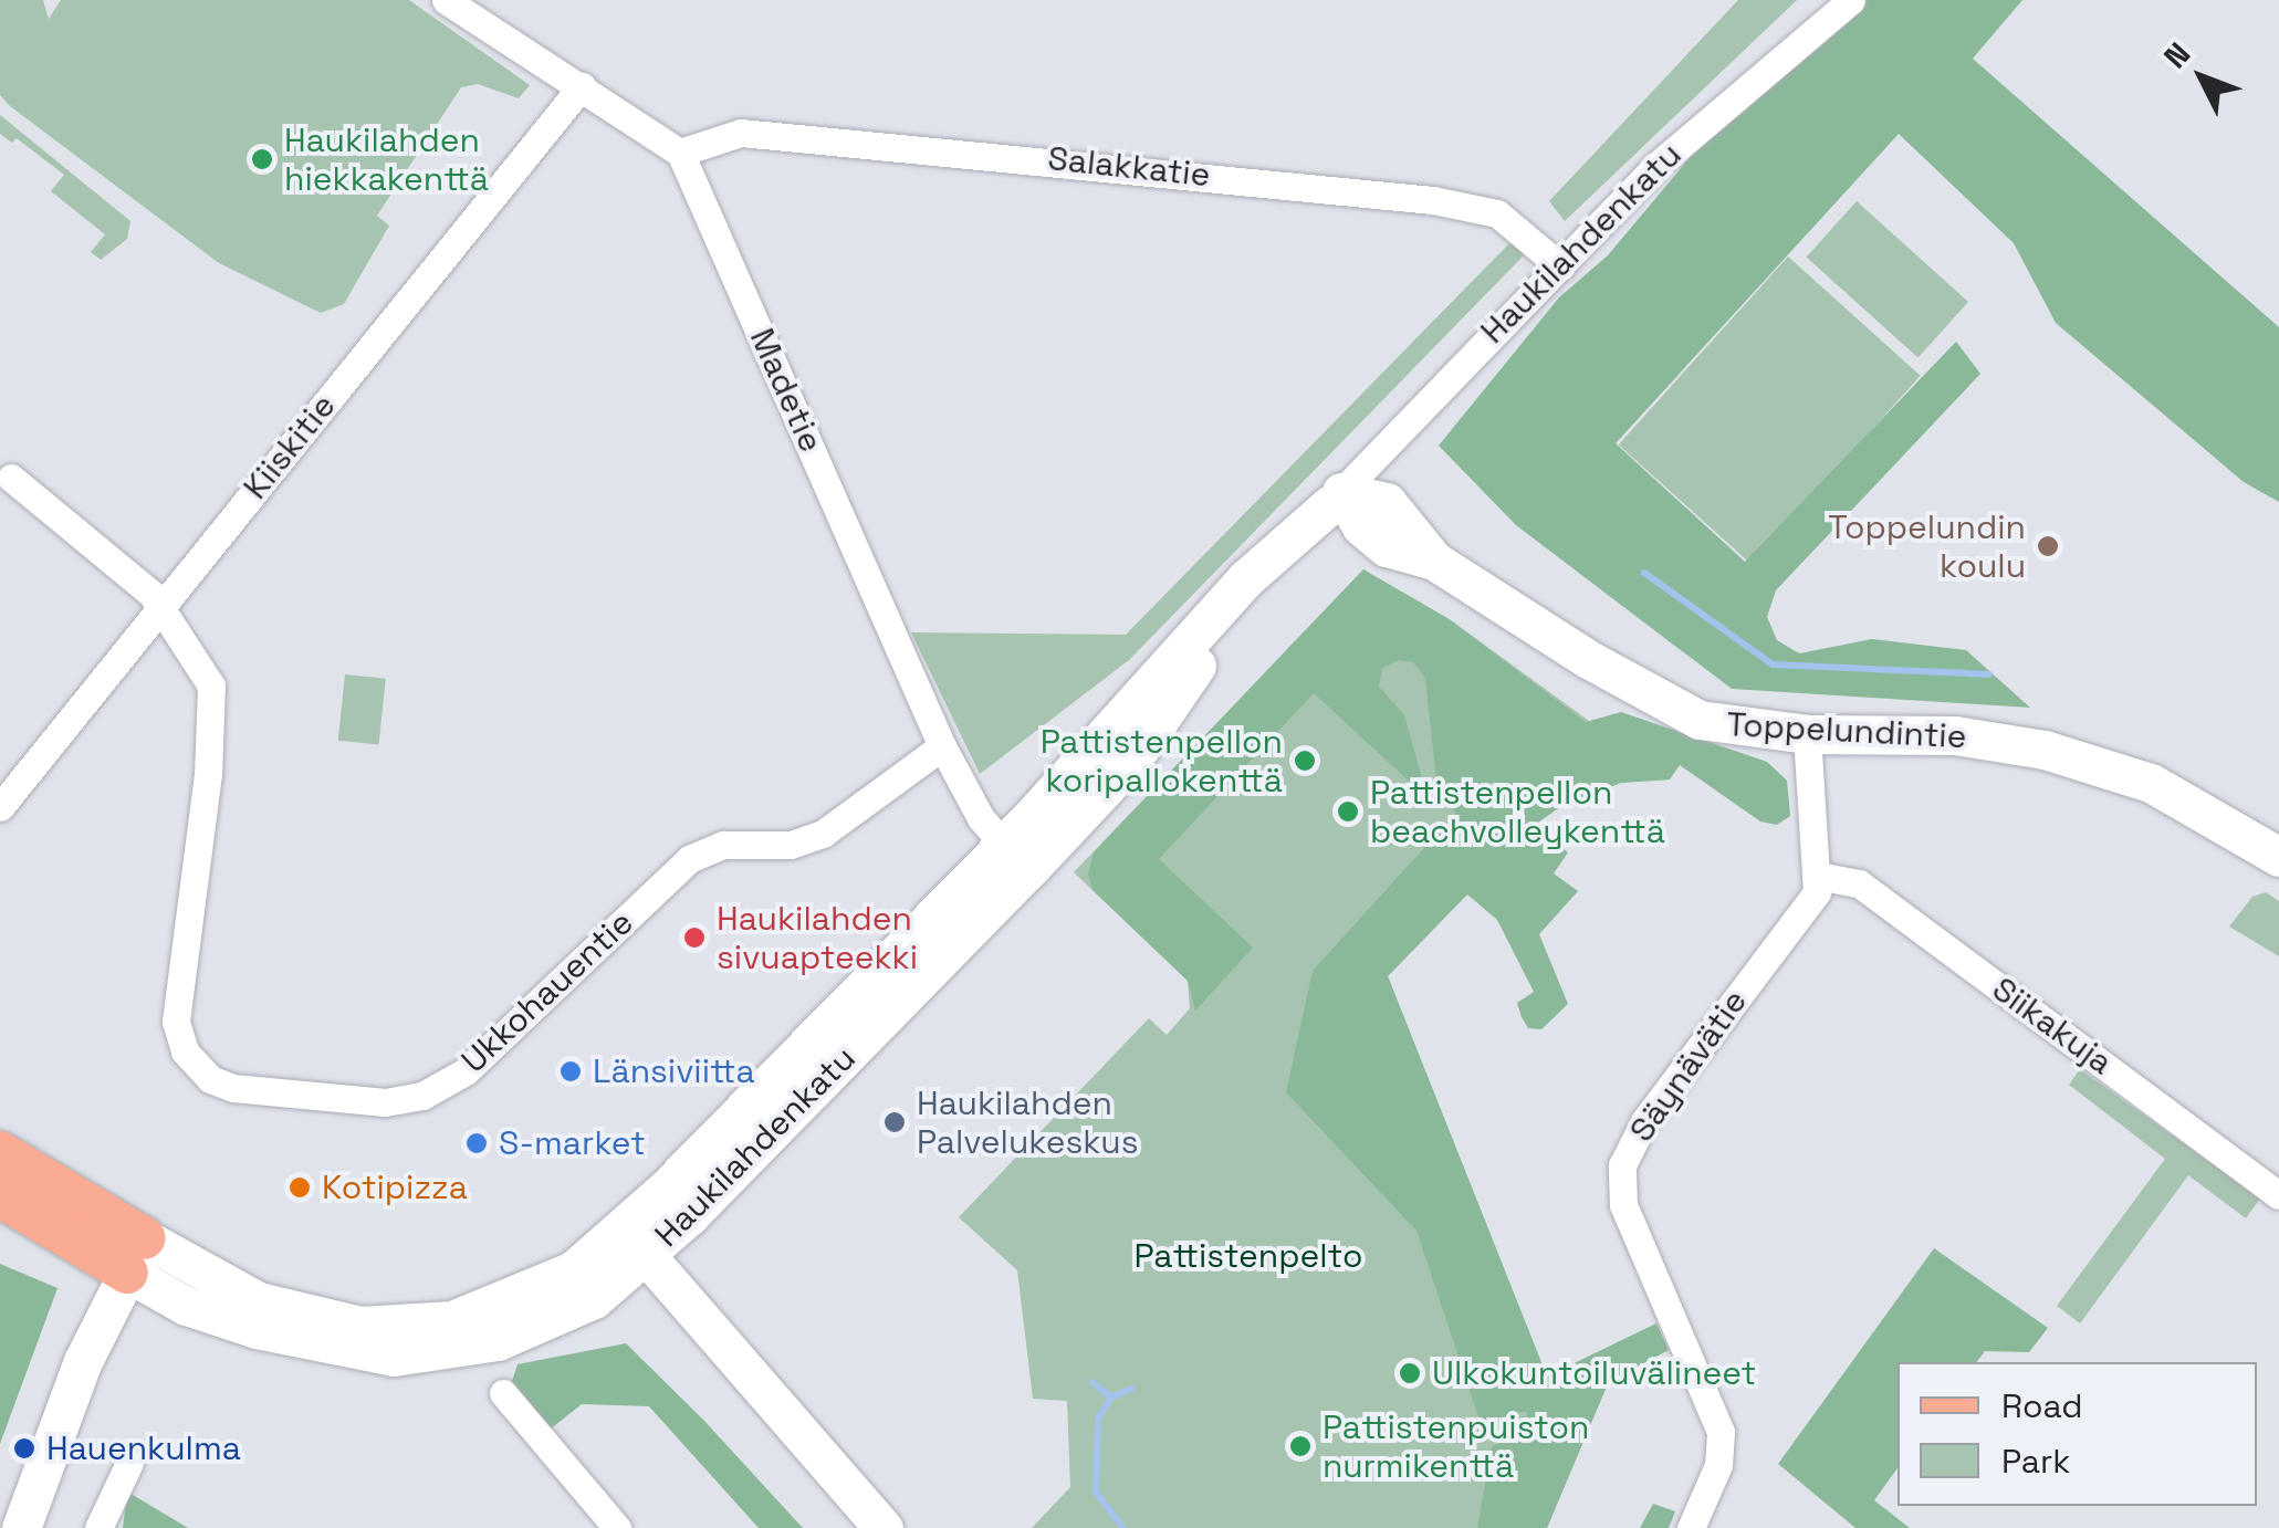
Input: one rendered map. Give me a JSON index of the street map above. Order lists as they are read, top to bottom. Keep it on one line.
{"streets":{"main road":["Haukilahdenkatu","Toppelundintie"],"street":["Salakkatie","Madetie","Kiiskitie","Ukkohauentie","Siikakuja","Säynävätie"]},"crossings":[["Salakkatie","Haukilahdenkatu"],["Salakkatie","Madetie"],["Haukilahdenkatu","Madetie"],["Haukilahdenkatu","Toppelundintie"],["Madetie","Ukkohauentie"],["Kiiskitie","Ukkohauentie"],["Siikakuja","Säynävätie"]],"parks":["Pattistenpelto"],"places":["Haukilahden hiekkakenttä","Toppelundin koulu","Pattistenpellon koripallokenttä","Pattistenpellon beachvolleykenttä","Haukilahden sivuapteekki","Länsiviitta","Haukilahden Palvelukeskus","S-market","Kotipizza","Ulkokuntoiluvälineet","Pattistenpuiston nurmikenttä","Hauenkulma"],"legend":["Road","Park"],"north":"top left"}
